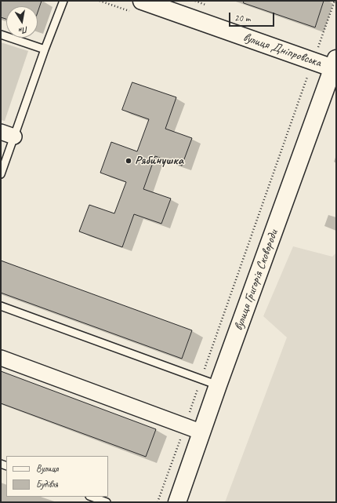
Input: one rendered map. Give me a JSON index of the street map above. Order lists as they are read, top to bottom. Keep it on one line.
{"streets":{"street":["вулиця Дніпровська","вулиця Григорія Сковороди"]},"crossings":[["вулиця Дніпровська","вулиця Григорія Сковороди"]],"places":["Рябинушка"],"legend":["Вулиця","Будівля"],"scale_bar":"20 m","north":"bottom"}
